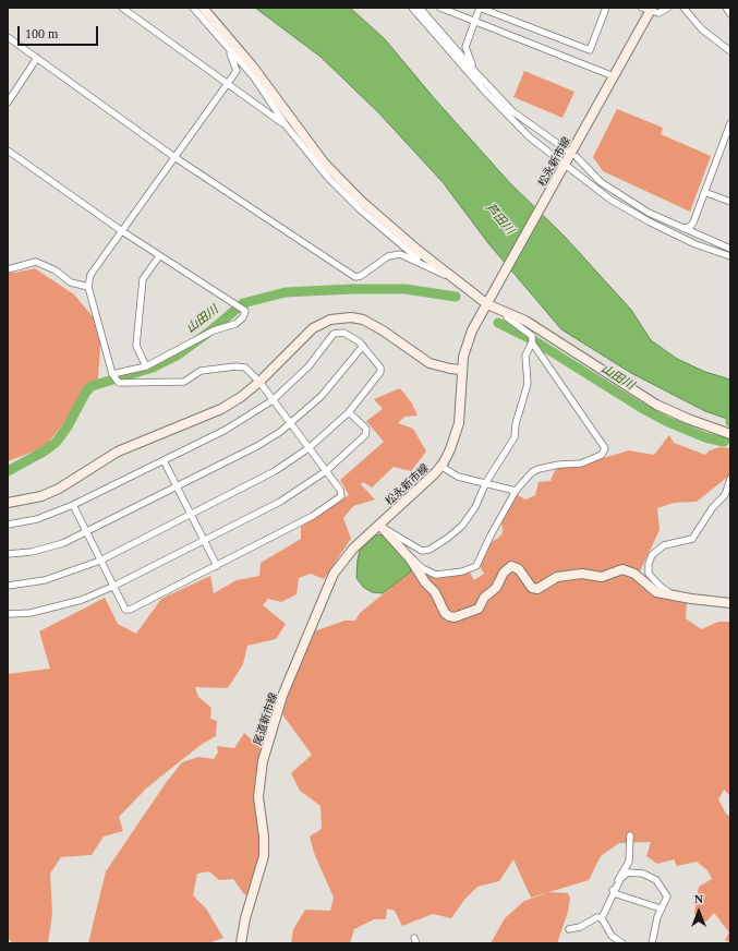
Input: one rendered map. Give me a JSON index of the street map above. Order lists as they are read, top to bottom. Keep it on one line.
{"streets":{"main road":["松永新市線","尾道新市線"]},"crossings":[["松永新市線","尾道新市線"]],"water":["芦田川","山田川"],"scale_bar":"100 m","north":"top"}
